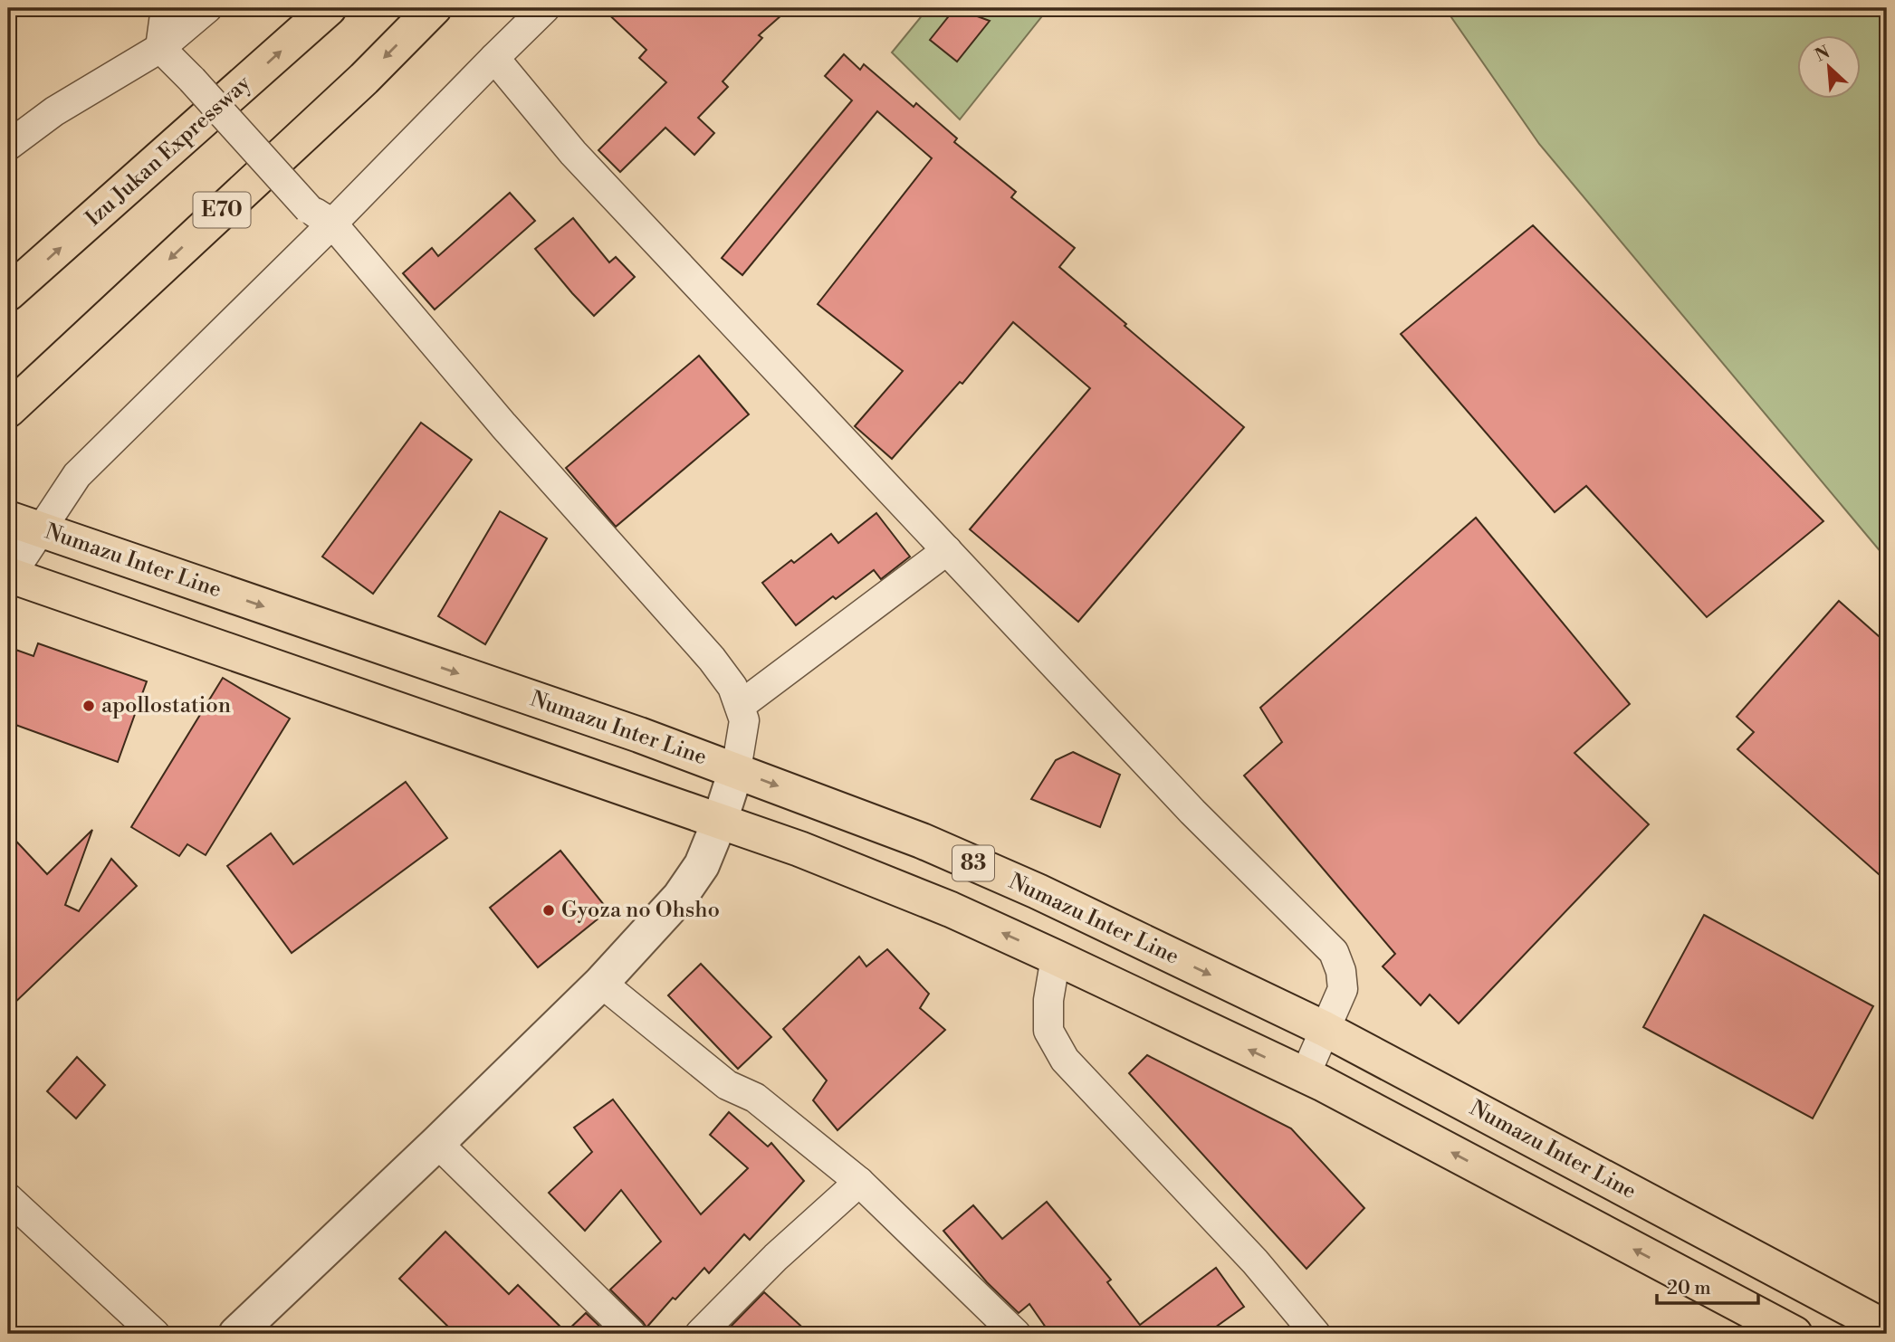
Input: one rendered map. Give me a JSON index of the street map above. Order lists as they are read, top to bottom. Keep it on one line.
{"streets":{"main road":["Izu Jukan Expressway","E70","Numazu Inter Line","83"]},"places":["apollostation","Gyoza no Ohsho"],"scale_bar":"20 m","north":"top left"}
